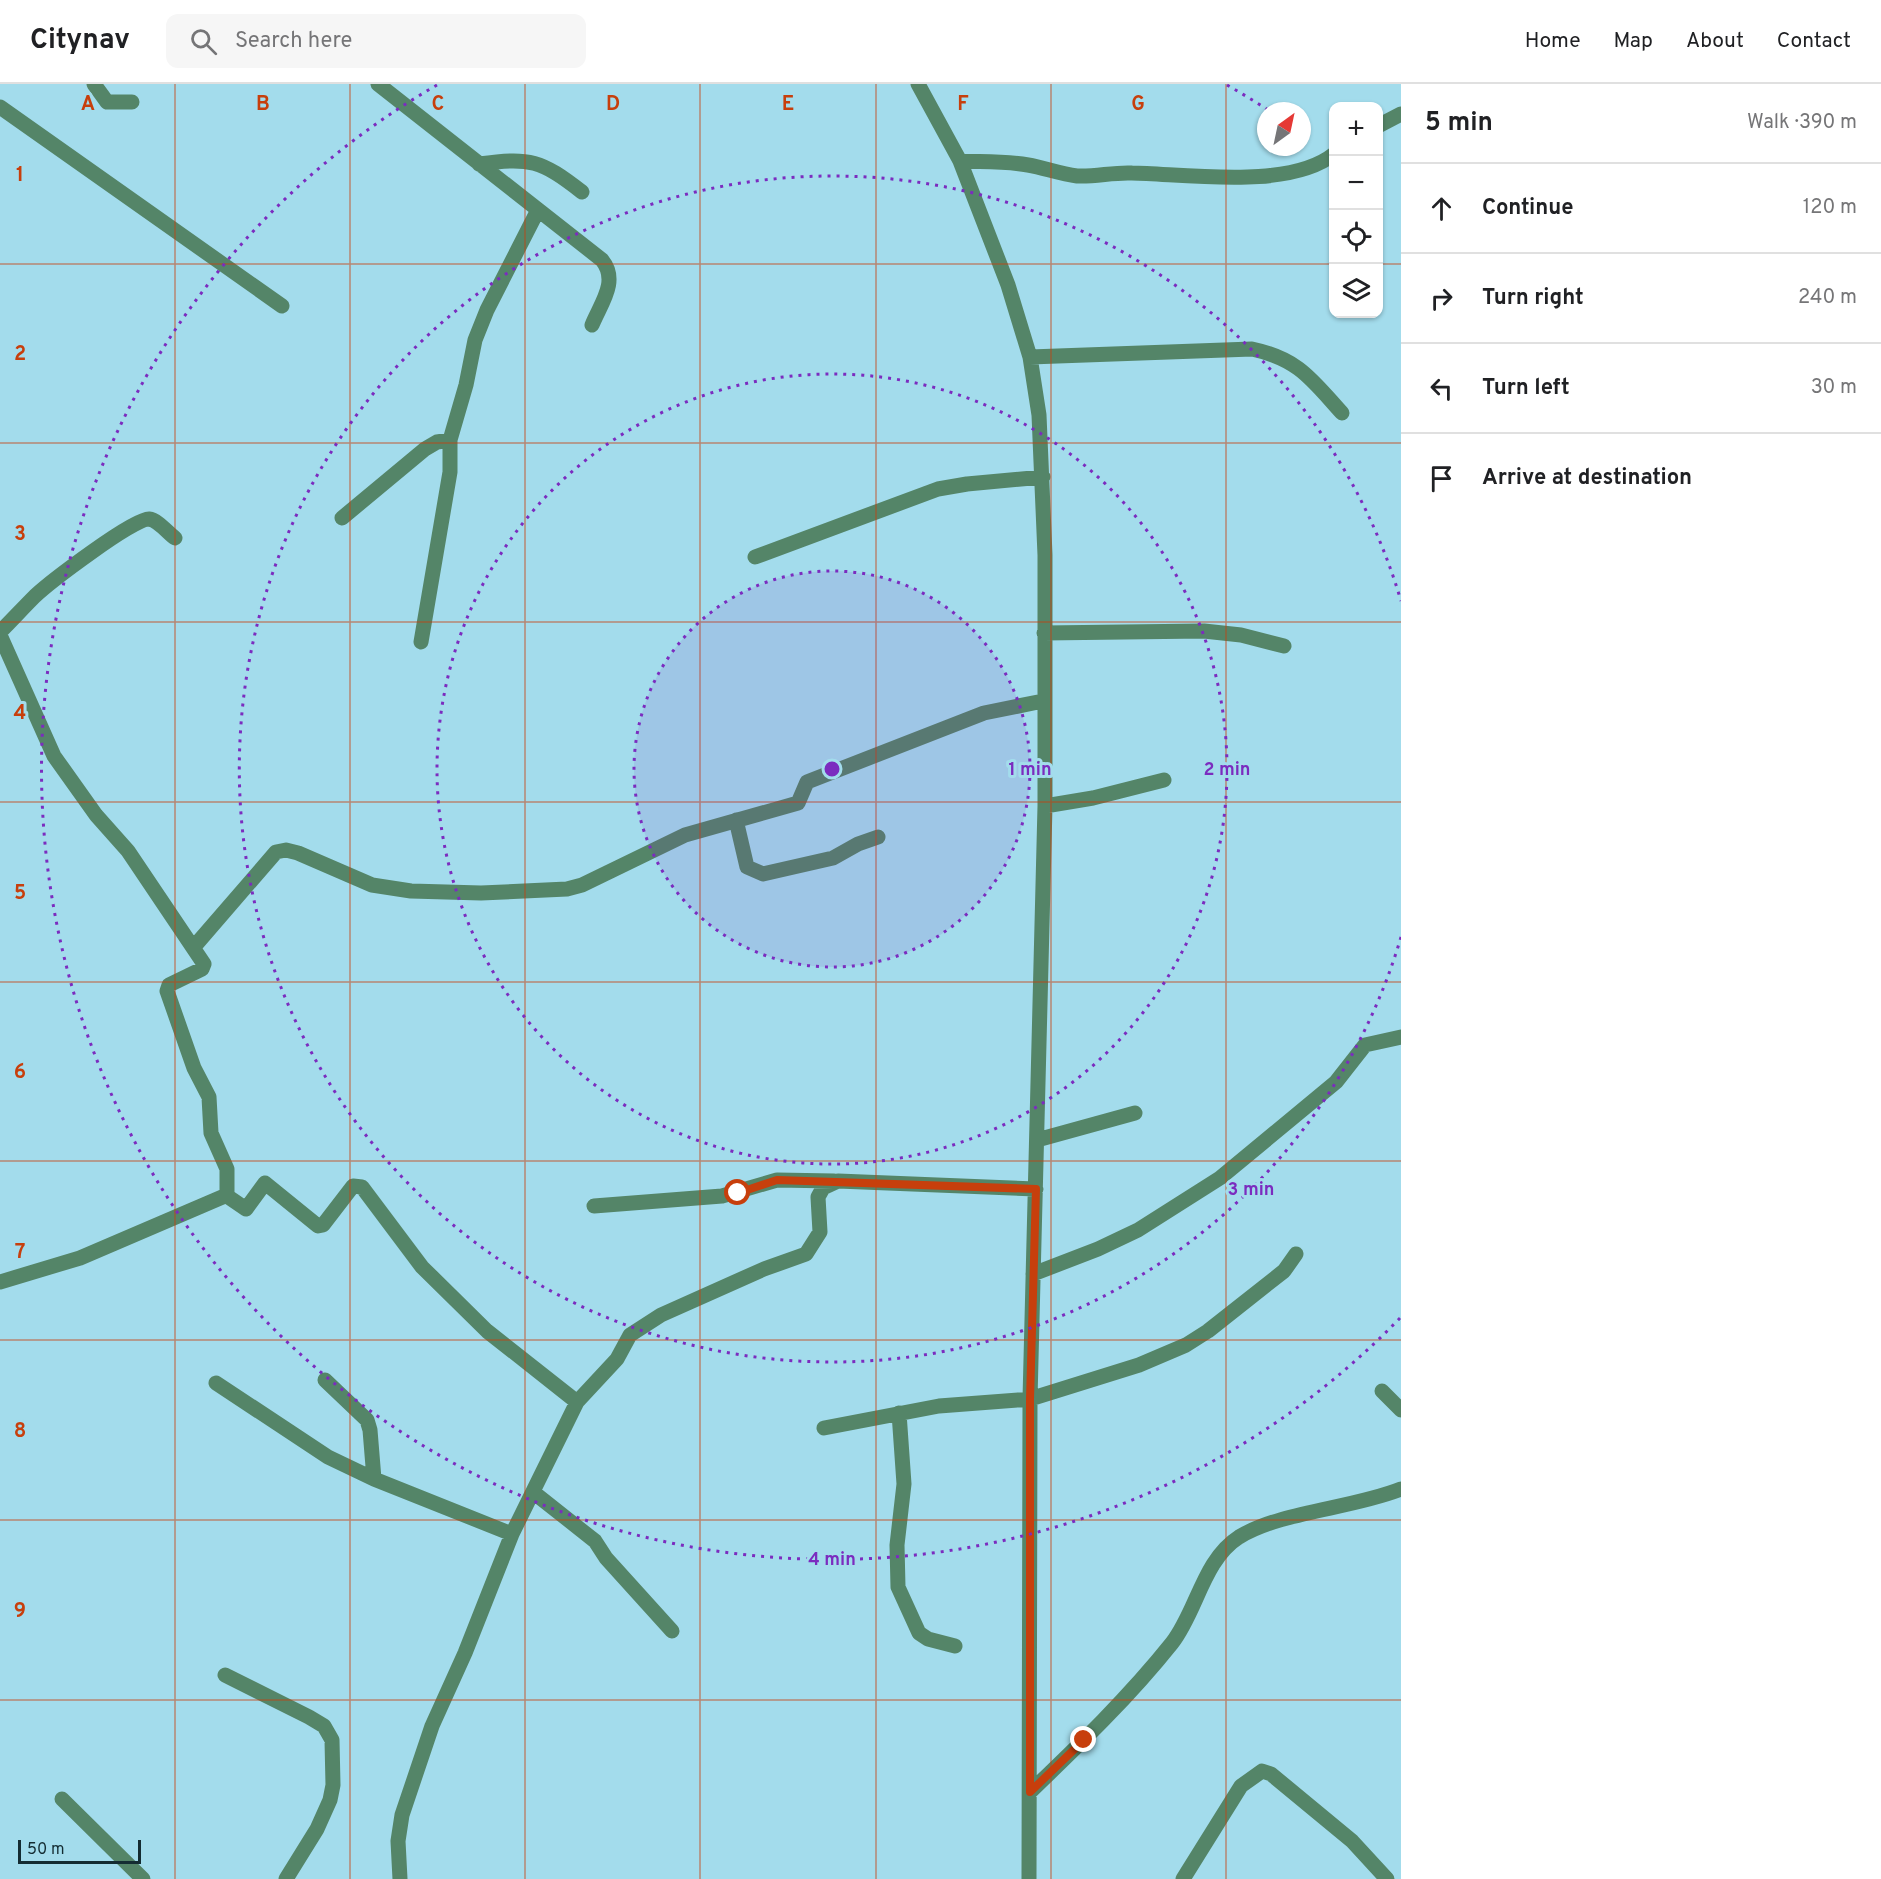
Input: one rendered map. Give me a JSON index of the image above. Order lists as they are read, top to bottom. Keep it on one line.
{"scale_bar":"50 m","north":"top right","page":{"header":"Citynav","search":"Search here","nav":["Home","Map","About","Contact"],"heading":["5 min","Walk · 390 m"],"map_buttons":["+","−"],"list":[["Continue","120 m"],["Turn right","240 m"],["Turn left","30 m"],"Arrive at destination"],"scale":"50 m"},"grid":{"columns":["A","B","C","D","E","F","G"],"rows":["1","2","3","4","5","6","7","8","9"]},"rings":["1 min","2 min","3 min","4 min"]}
